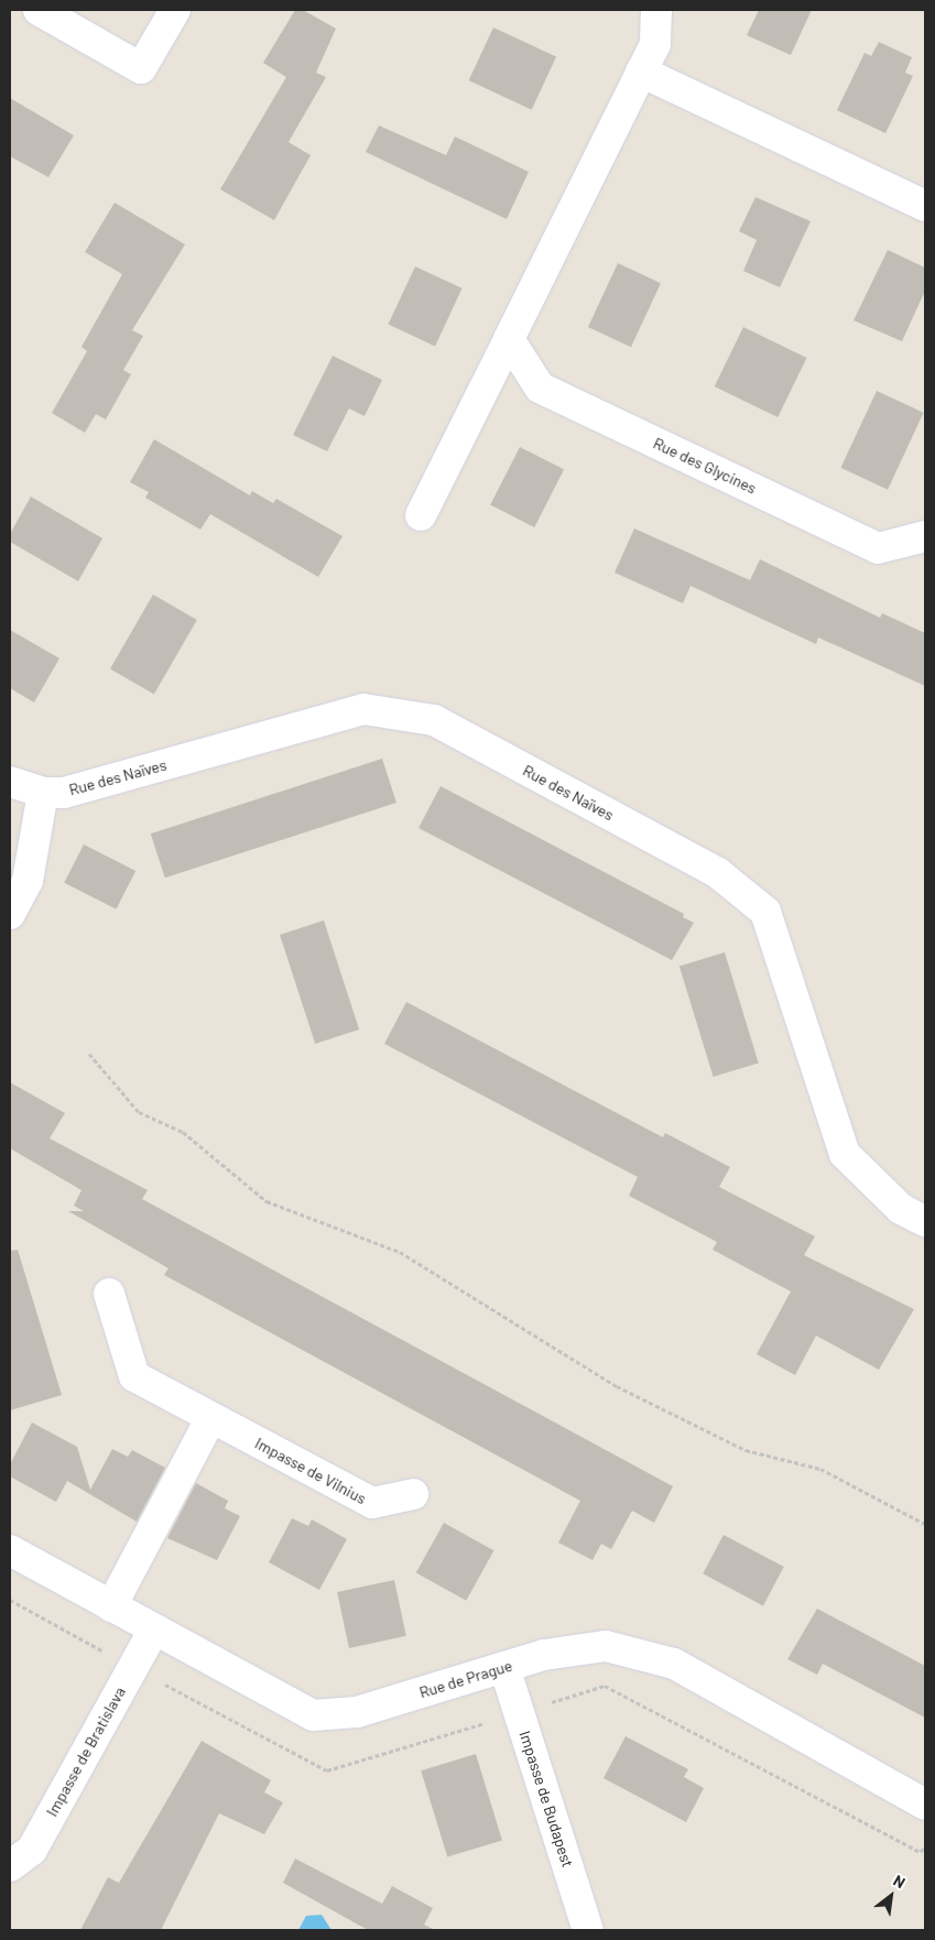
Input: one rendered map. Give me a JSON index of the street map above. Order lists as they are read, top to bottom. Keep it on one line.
{"streets":{"street":["Rue des Glycines","Rue des Naïves","Impasse de Vilnius","Rue de Prague","Impasse de Bratislava","Impasse de Budapest"]},"crossings":[["Rue de Prague","Impasse de Bratislava"],["Rue de Prague","Impasse de Budapest"]],"north":"top right"}
